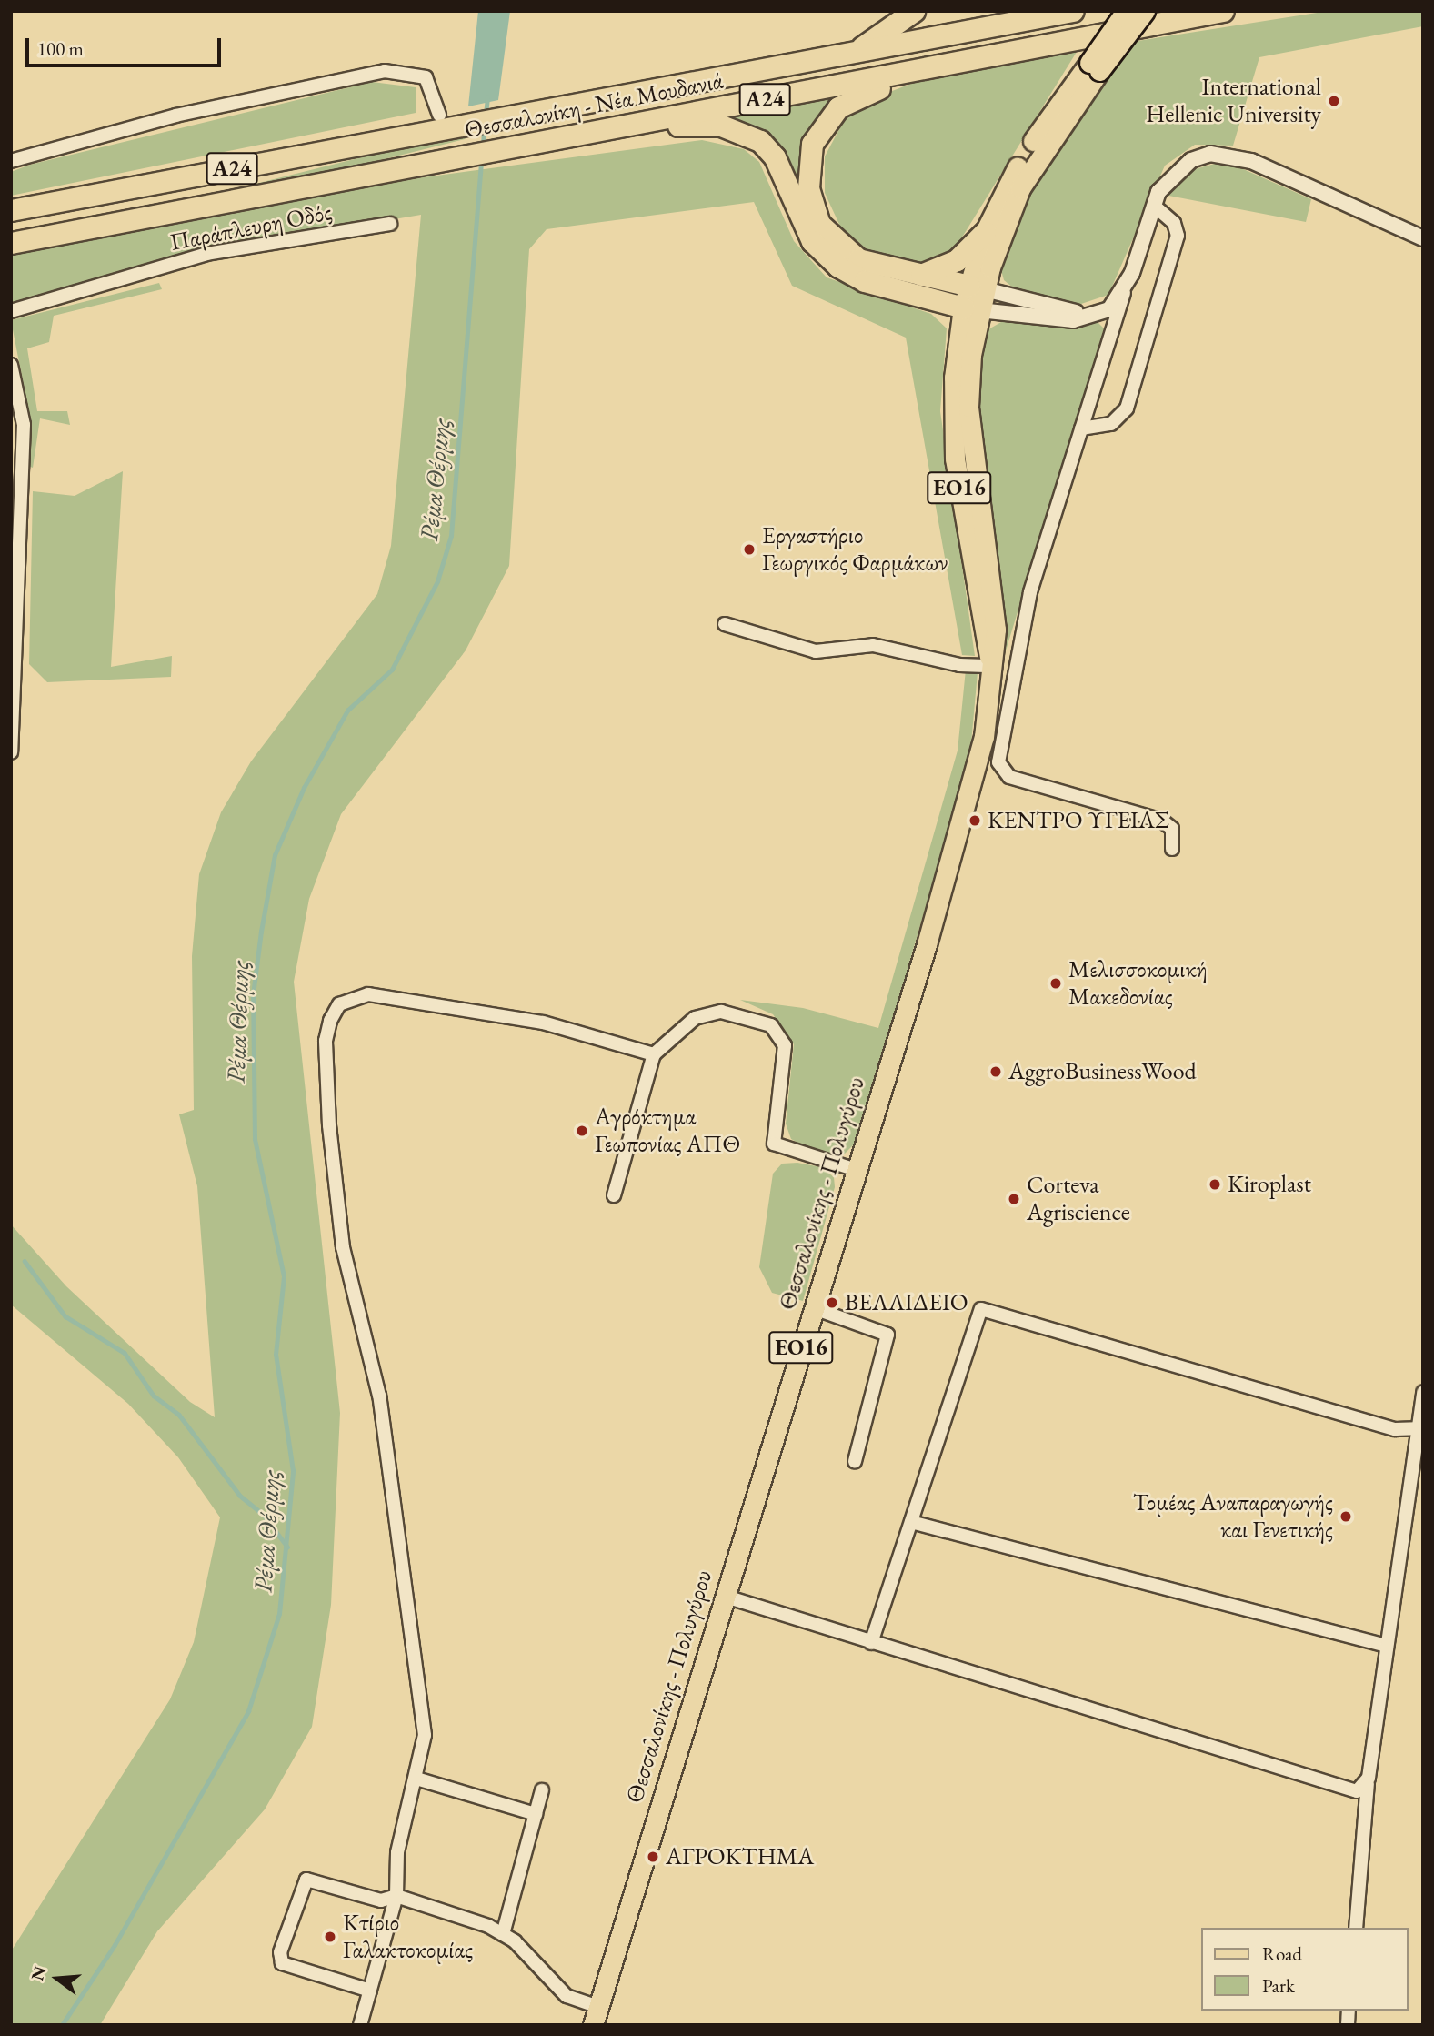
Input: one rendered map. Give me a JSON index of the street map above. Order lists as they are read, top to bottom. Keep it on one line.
{"streets":{"highway":["Α24","Θεσσαλονίκη - Νέα Μουδανιά"],"main road":["ΕΟ16","Θεσσαλονίκης - Πολυγύρου"],"street":["Παράπλευρη Οδός"]},"water":["Ρέμα Θέρμης"],"places":["International Hellenic University","Εργαστήριο Γεωργικός Φαρμάκων","ΚΕΝΤΡΟ ΥΓΕΙΑΣ","Μελισσοκομική Μακεδονίας","AggroBusinessWood","Αγρόκτημα Γεωπονίας ΑΠΘ","Kiroplast","Corteva Agriscience","ΒΕΛΛΙΔΕΙΟ","Τομέας Αναπαραγωγής και Γενετικής","ΑΓΡΟΚΤΗΜΑ","Κτίριο Γαλακτοκομίας"],"legend":["Road","Park"],"scale_bar":"100 m","north":"left"}
